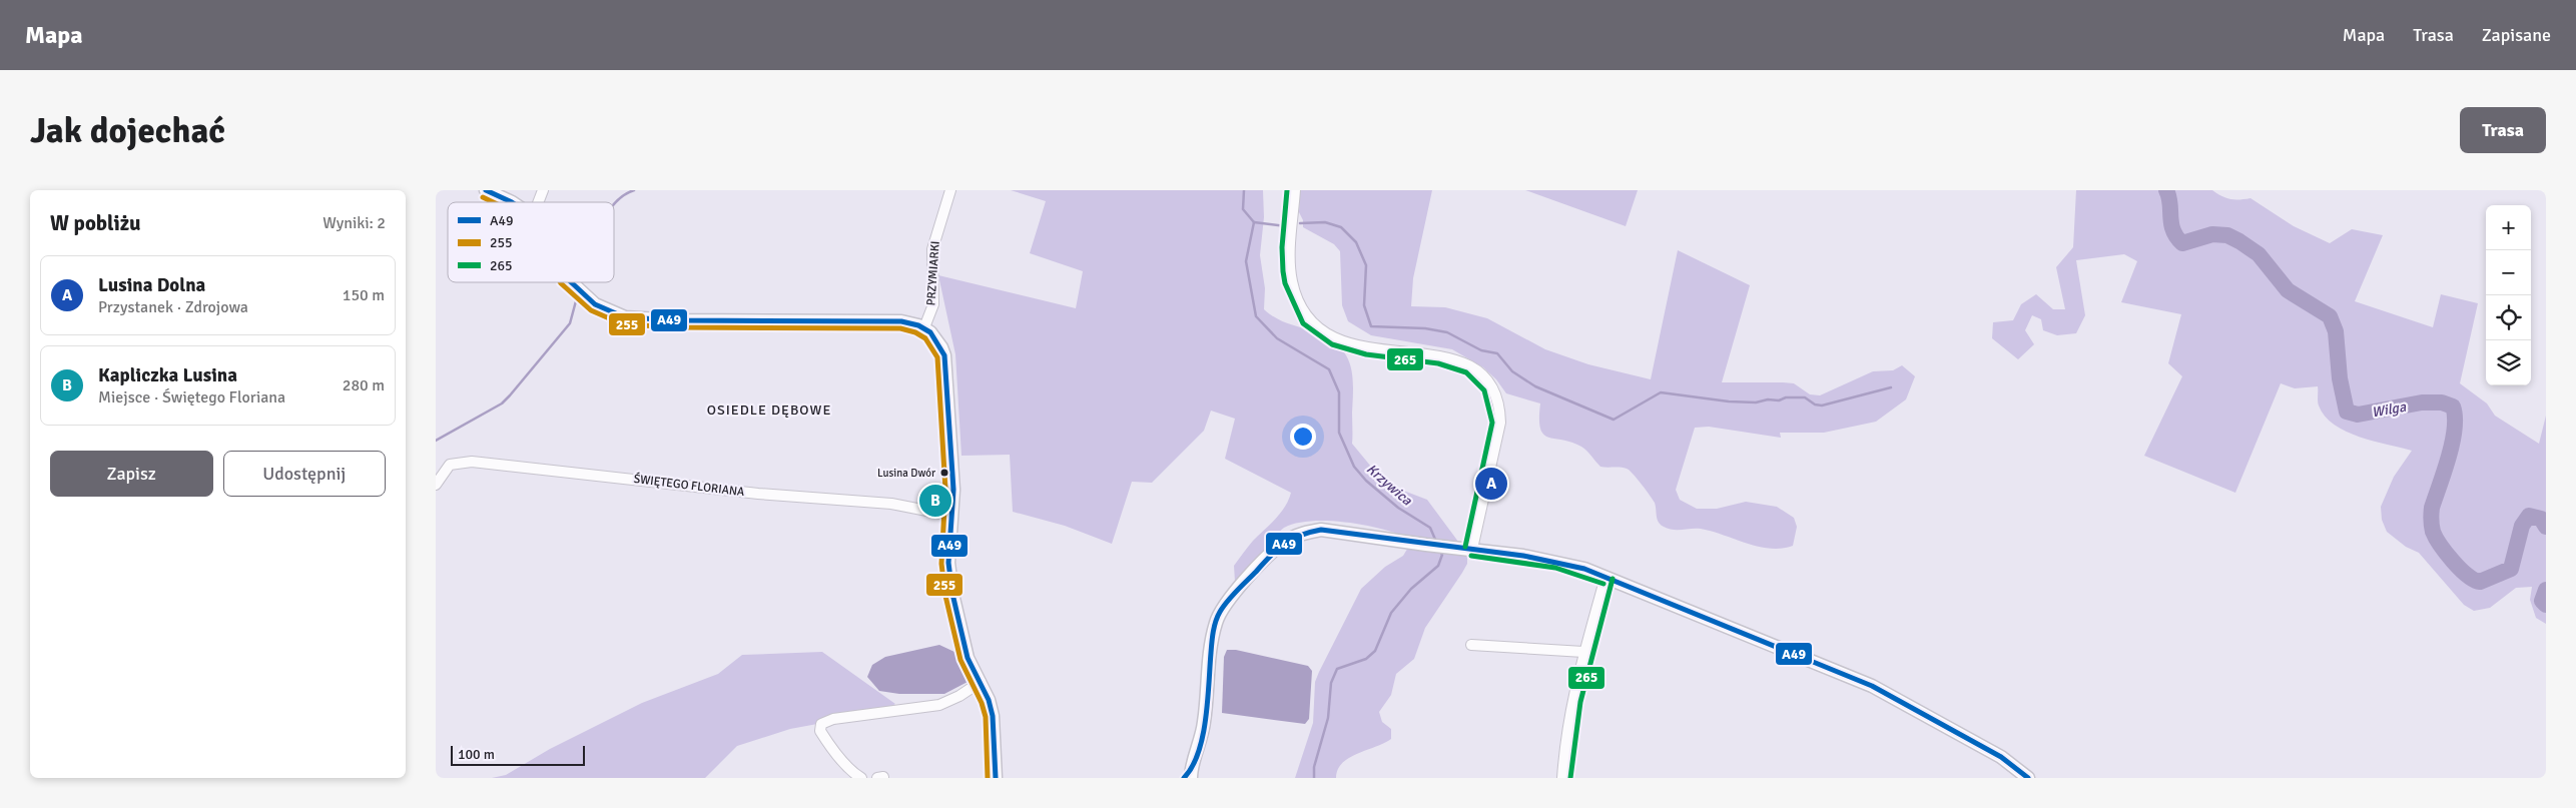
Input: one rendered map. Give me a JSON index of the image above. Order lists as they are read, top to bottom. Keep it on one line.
{"streets":{"street":["PRZYMIARKI","ŚWIĘTEGO FLORIANA"]},"districts":["OSIEDLE DĘBOWE"],"water":["Wilga","Krzywica"],"places":["Lusina Dwór"],"lines":["transit line A49","transit line 265","transit line 255"],"legend":["A49","255","265"],"scale_bar":"100 m","page":{"header":"Mapa","nav":["Mapa","Trasa","Zapisane"],"buttons":["Trasa",["Zapisz","Udostępnij"]],"title":"Jak dojechać","heading":["W pobliżu","Wyniki: 2"],"map_buttons":["+","−"],"list":[{"mark":"A","name":"Lusina Dolna","note":"Przystanek · Zdrojowa","value":"150 m"},{"mark":"B","name":"Kapliczka Lusina","note":"Miejsce · Świętego Floriana","value":"280 m"}],"pins":["A","B"],"scale":"100 m"}}
